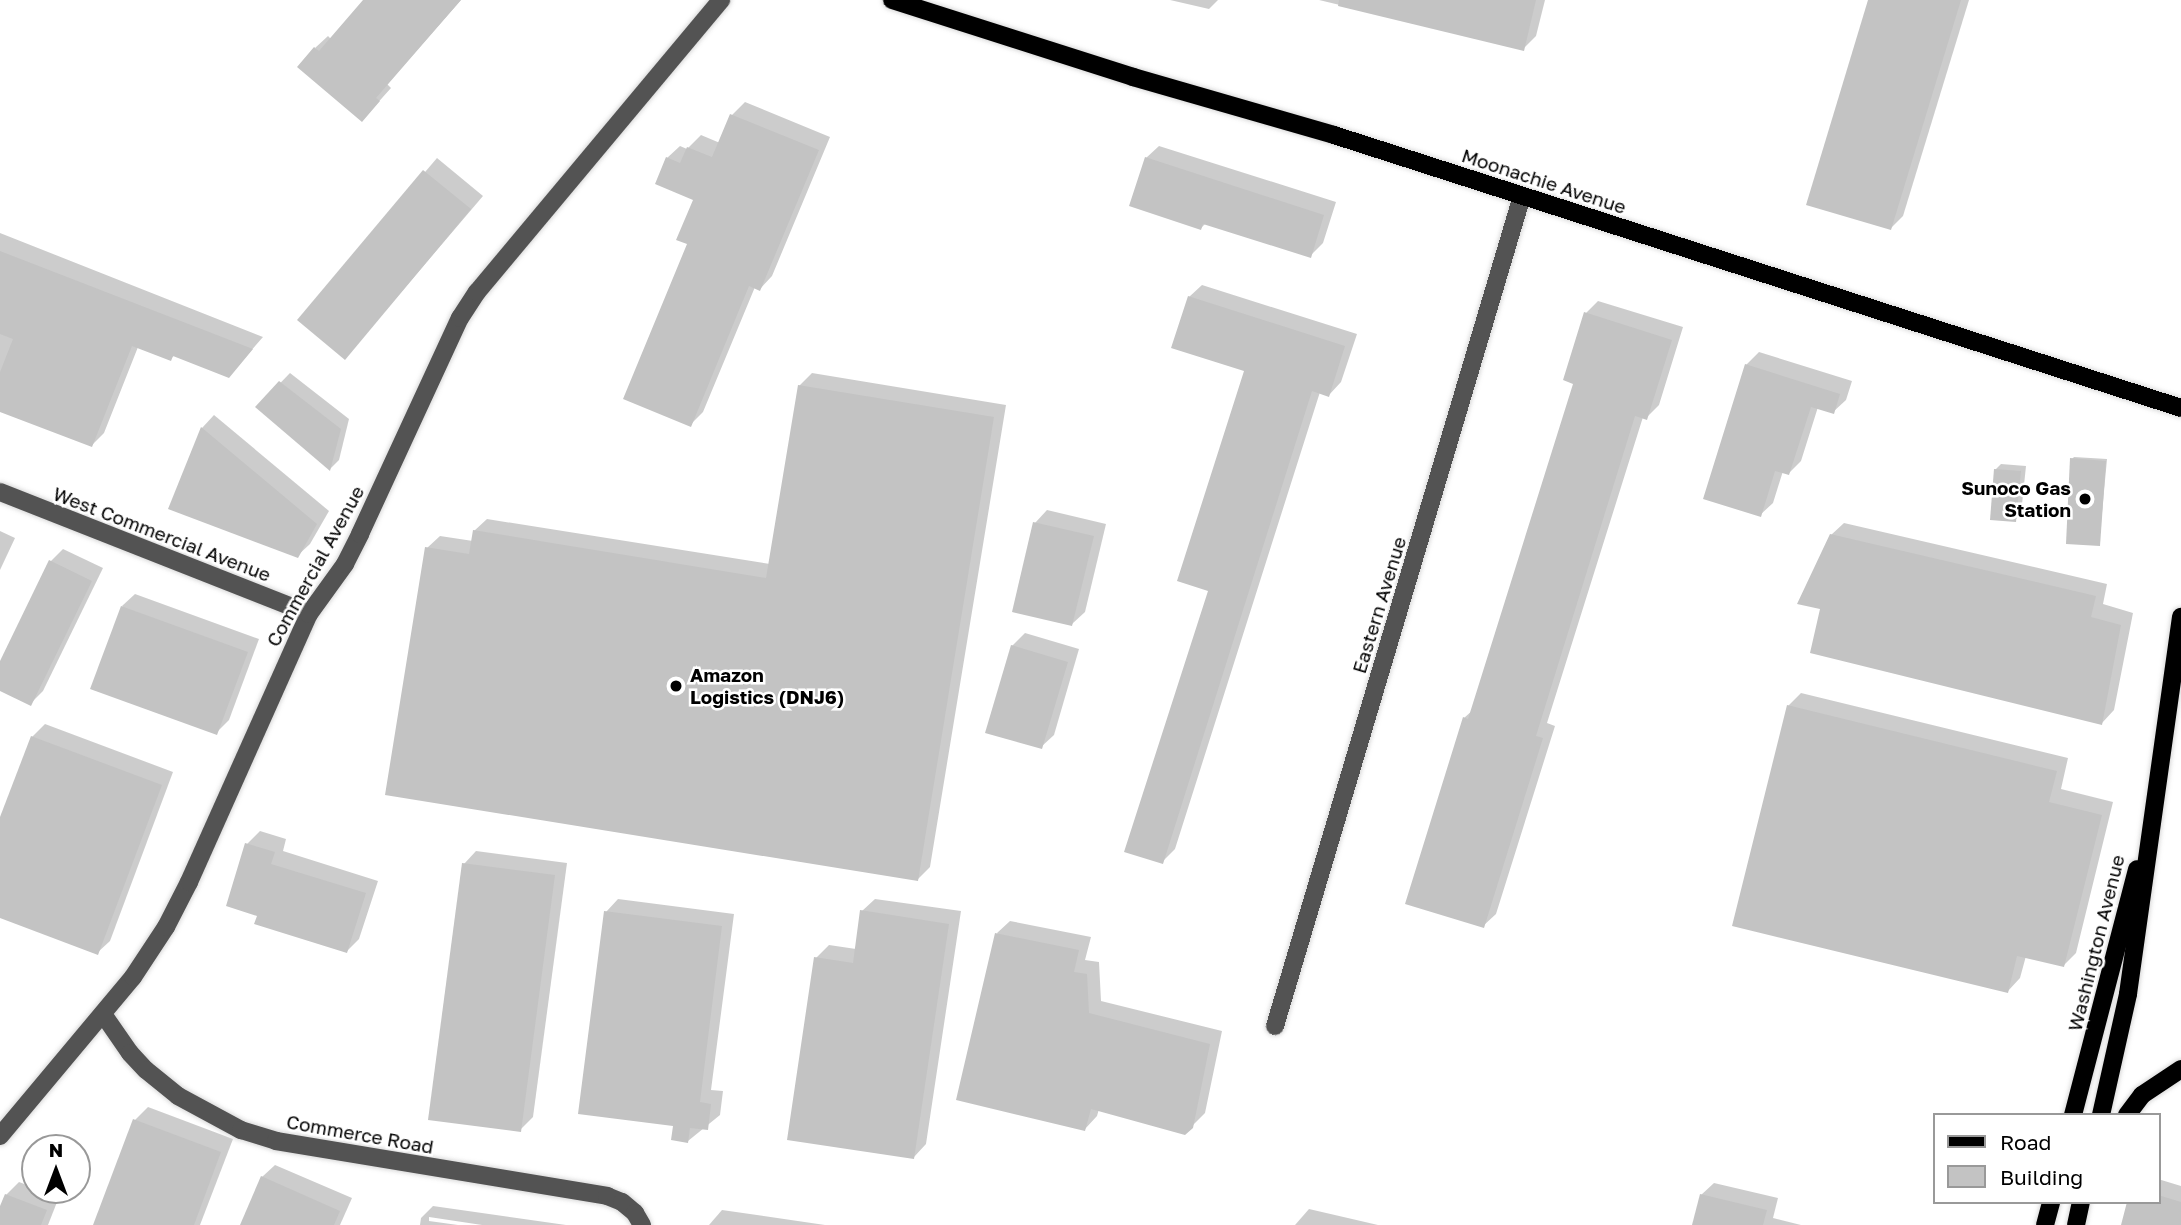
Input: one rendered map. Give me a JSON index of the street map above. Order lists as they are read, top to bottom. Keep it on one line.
{"streets":{"main road":["Moonachie Avenue","Washington Avenue"],"street":["West Commercial Avenue","Commercial Avenue","Eastern Avenue","Commerce Road"]},"crossings":[["Moonachie Avenue","Eastern Avenue"],["West Commercial Avenue","Commercial Avenue"],["Commercial Avenue","Commerce Road"]],"places":["Sunoco Gas Station","Amazon Logistics (DNJ6)"],"legend":["Road","Building"],"north":"top"}
